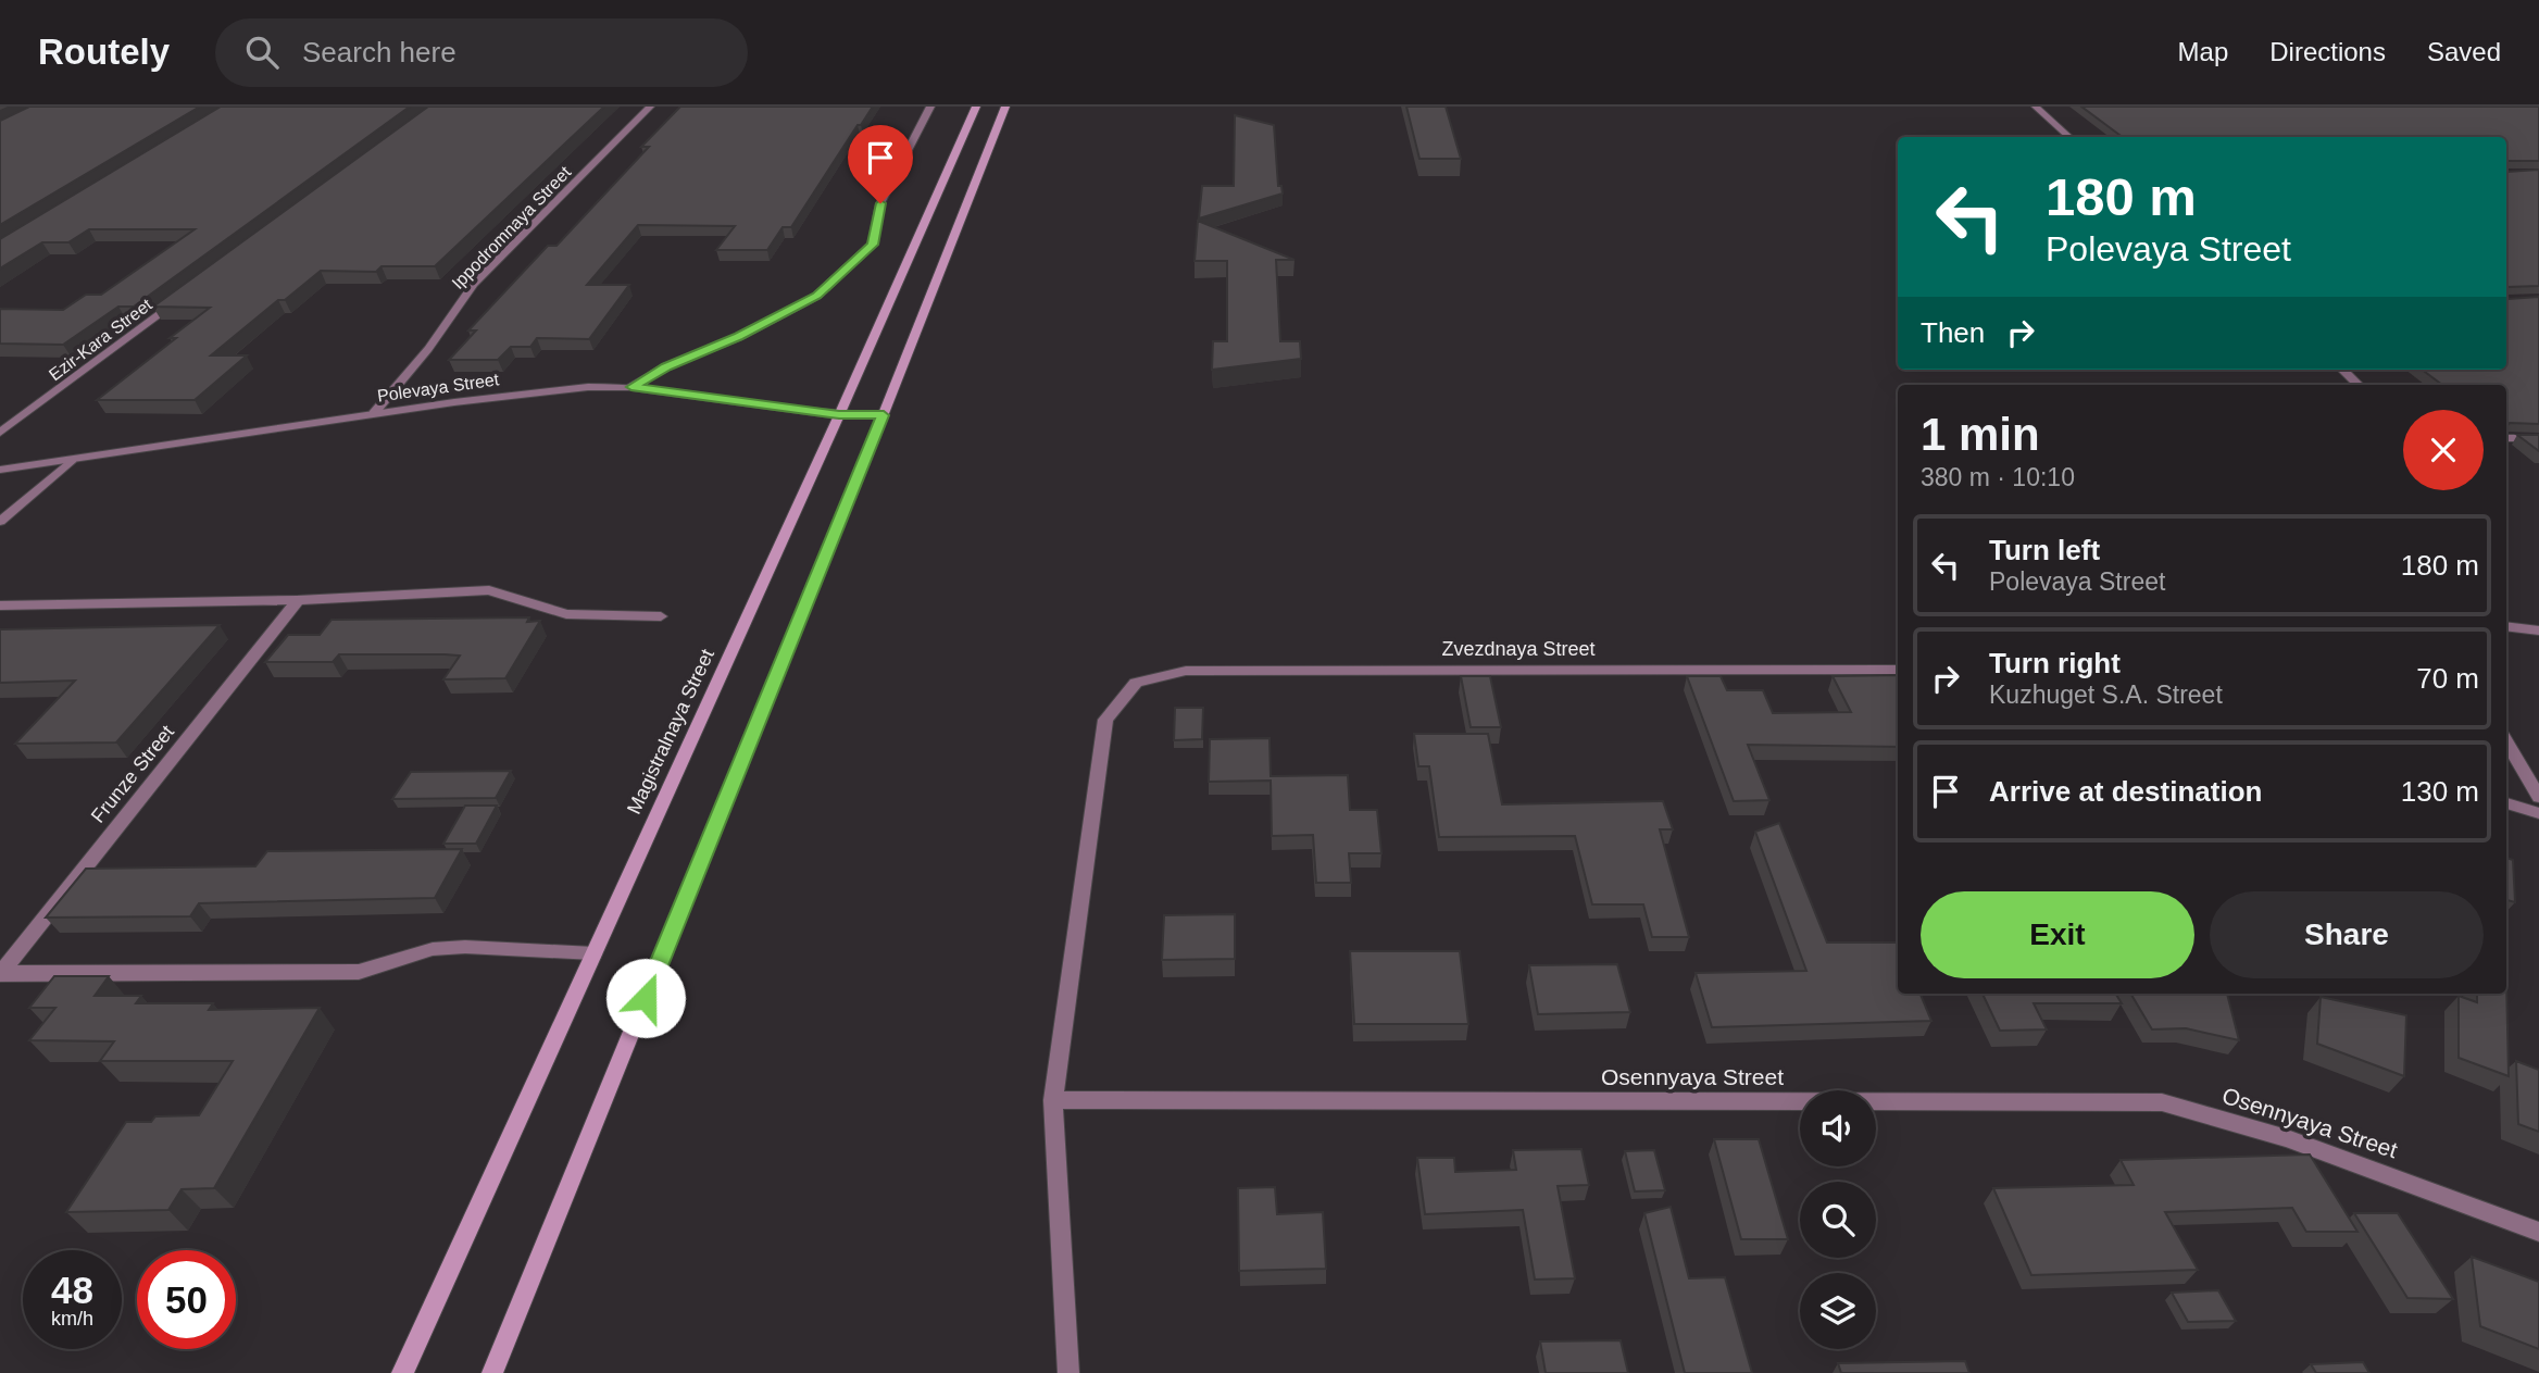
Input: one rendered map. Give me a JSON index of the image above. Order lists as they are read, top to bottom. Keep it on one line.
{"streets":{"main road":["Magistralnaya Street"],"street":["Ippodromnaya Street","Ezir-Kara Street","Polevaya Street","Zvezdnaya Street","Frunze Street","Osennyaya Street"]},"crossings":[["Ippodromnaya Street","Polevaya Street"],["Polevaya Street","Magistralnaya Street"],["Zvezdnaya Street","Osennyaya Street"]],"page":{"header":"Routely","search":"Search here","nav":["Map","Directions","Saved"],"turn":["180 m","Polevaya Street"],"then":"Then","heading":["1 min","380 m · 10:10"],"list":[{"name":"Turn left","note":"Polevaya Street","value":"180 m"},{"name":"Turn right","note":"Kuzhuget S.A. Street","value":"70 m"},{"name":"Arrive at destination","value":"130 m"}],"buttons":["Exit","Share"],"speed":"48 km/h","limit":"50"}}
